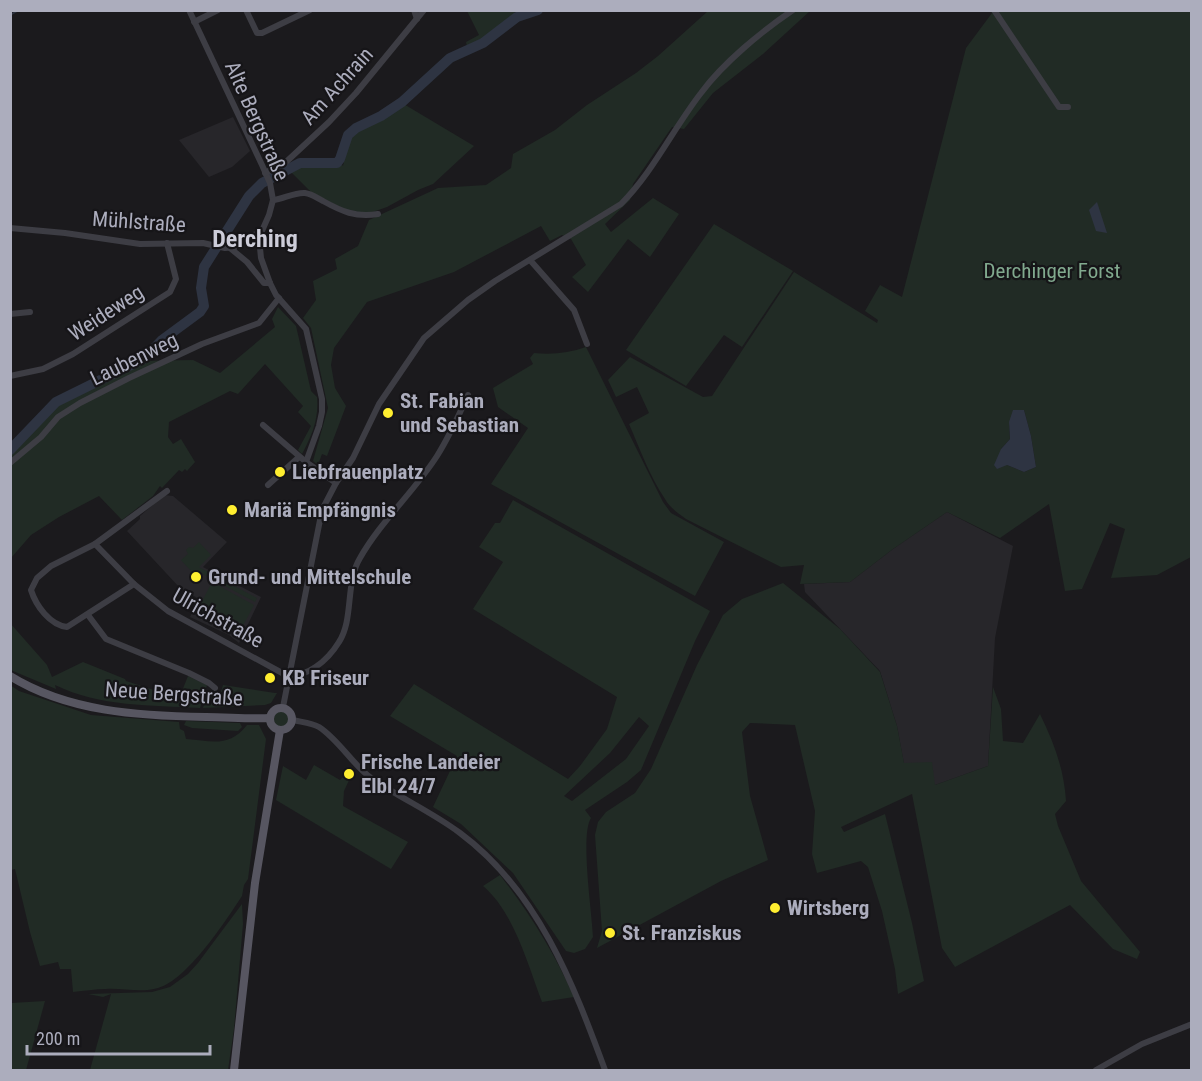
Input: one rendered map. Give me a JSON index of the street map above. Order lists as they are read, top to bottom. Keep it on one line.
{"streets":{"main road":["Neue Bergstraße"],"street":["Am Achrain","Alte Bergstraße","Mühlstraße","Weideweg","Laubenweg","Ulrichstraße"]},"crossings":[["Am Achrain","Alte Bergstraße"],["Alte Bergstraße","Mühlstraße"],["Alte Bergstraße","Laubenweg"],["Mühlstraße","Weideweg"]],"districts":["Derching"],"parks":["Derchinger Forst"],"places":["St. Fabian und Sebastian","Liebfrauenplatz","Mariä Empfängnis","Grund- und Mittelschule","KB Friseur","Frische Landeier Elbl 24/7","Wirtsberg","St. Franziskus"],"scale_bar":"200 m"}
